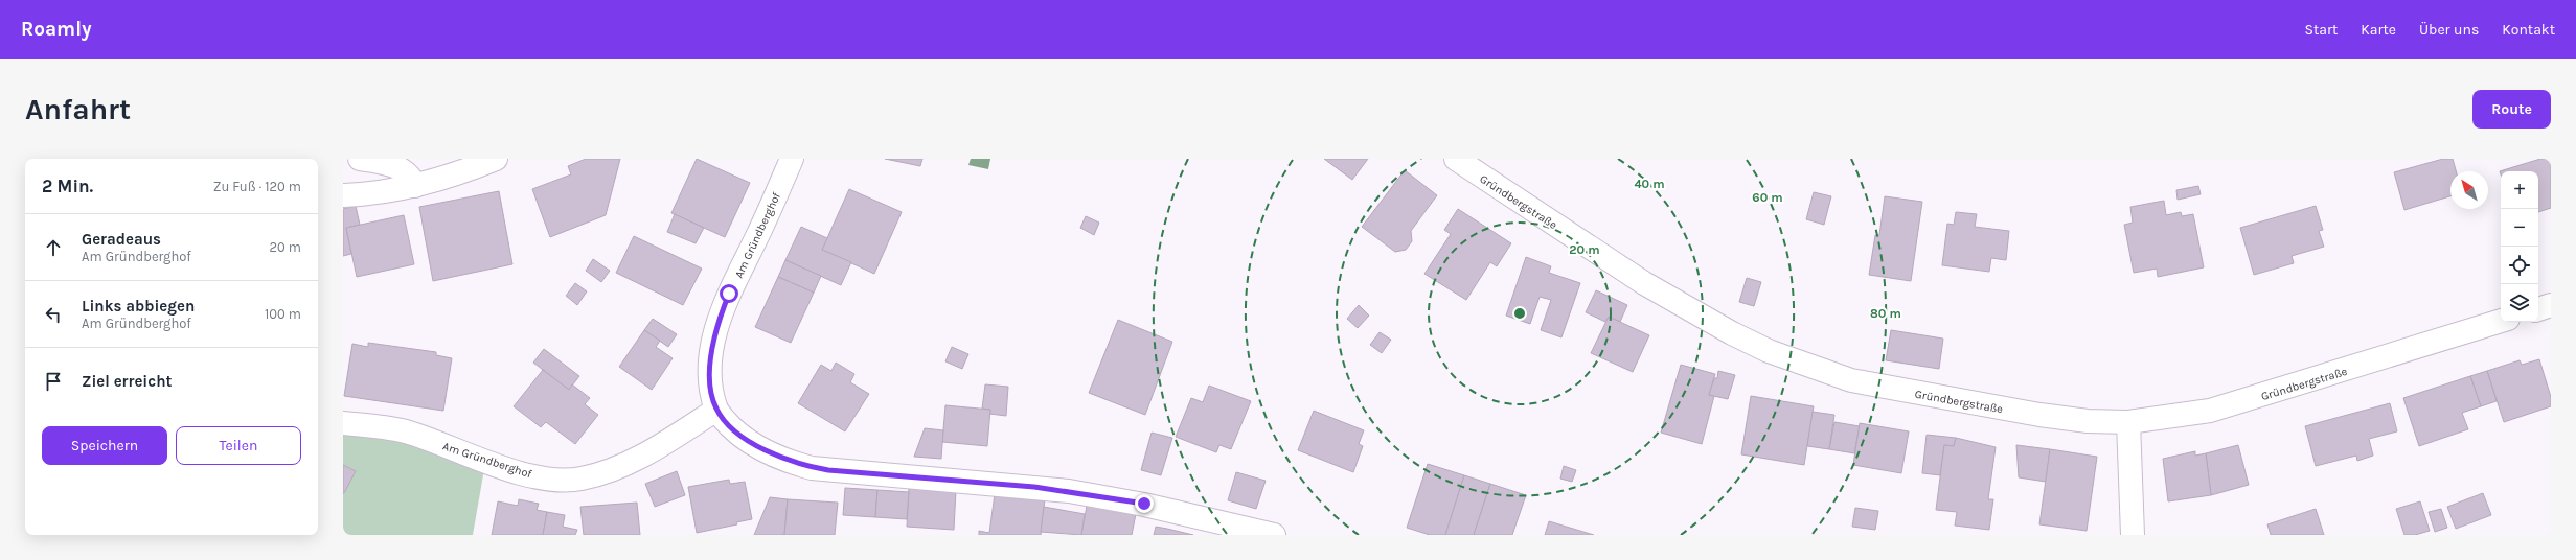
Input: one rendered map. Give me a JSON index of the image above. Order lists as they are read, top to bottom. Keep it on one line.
{"streets":{"street":["Gründbergstraße","Am Gründberghof"]},"north":"top left","page":{"header":"Roamly","nav":["Start","Karte","Über uns","Kontakt"],"buttons":["Route",["Speichern","Teilen"]],"title":"Anfahrt","heading":["2 Min.","Zu Fuß · 120 m"],"map_buttons":["+","−"],"list":[["Geradeaus","Am Gründberghof","20 m"],["Links abbiegen","Am Gründberghof","100 m"],"Ziel erreicht"]},"rings":["40 m","60 m","20 m","80 m"]}
